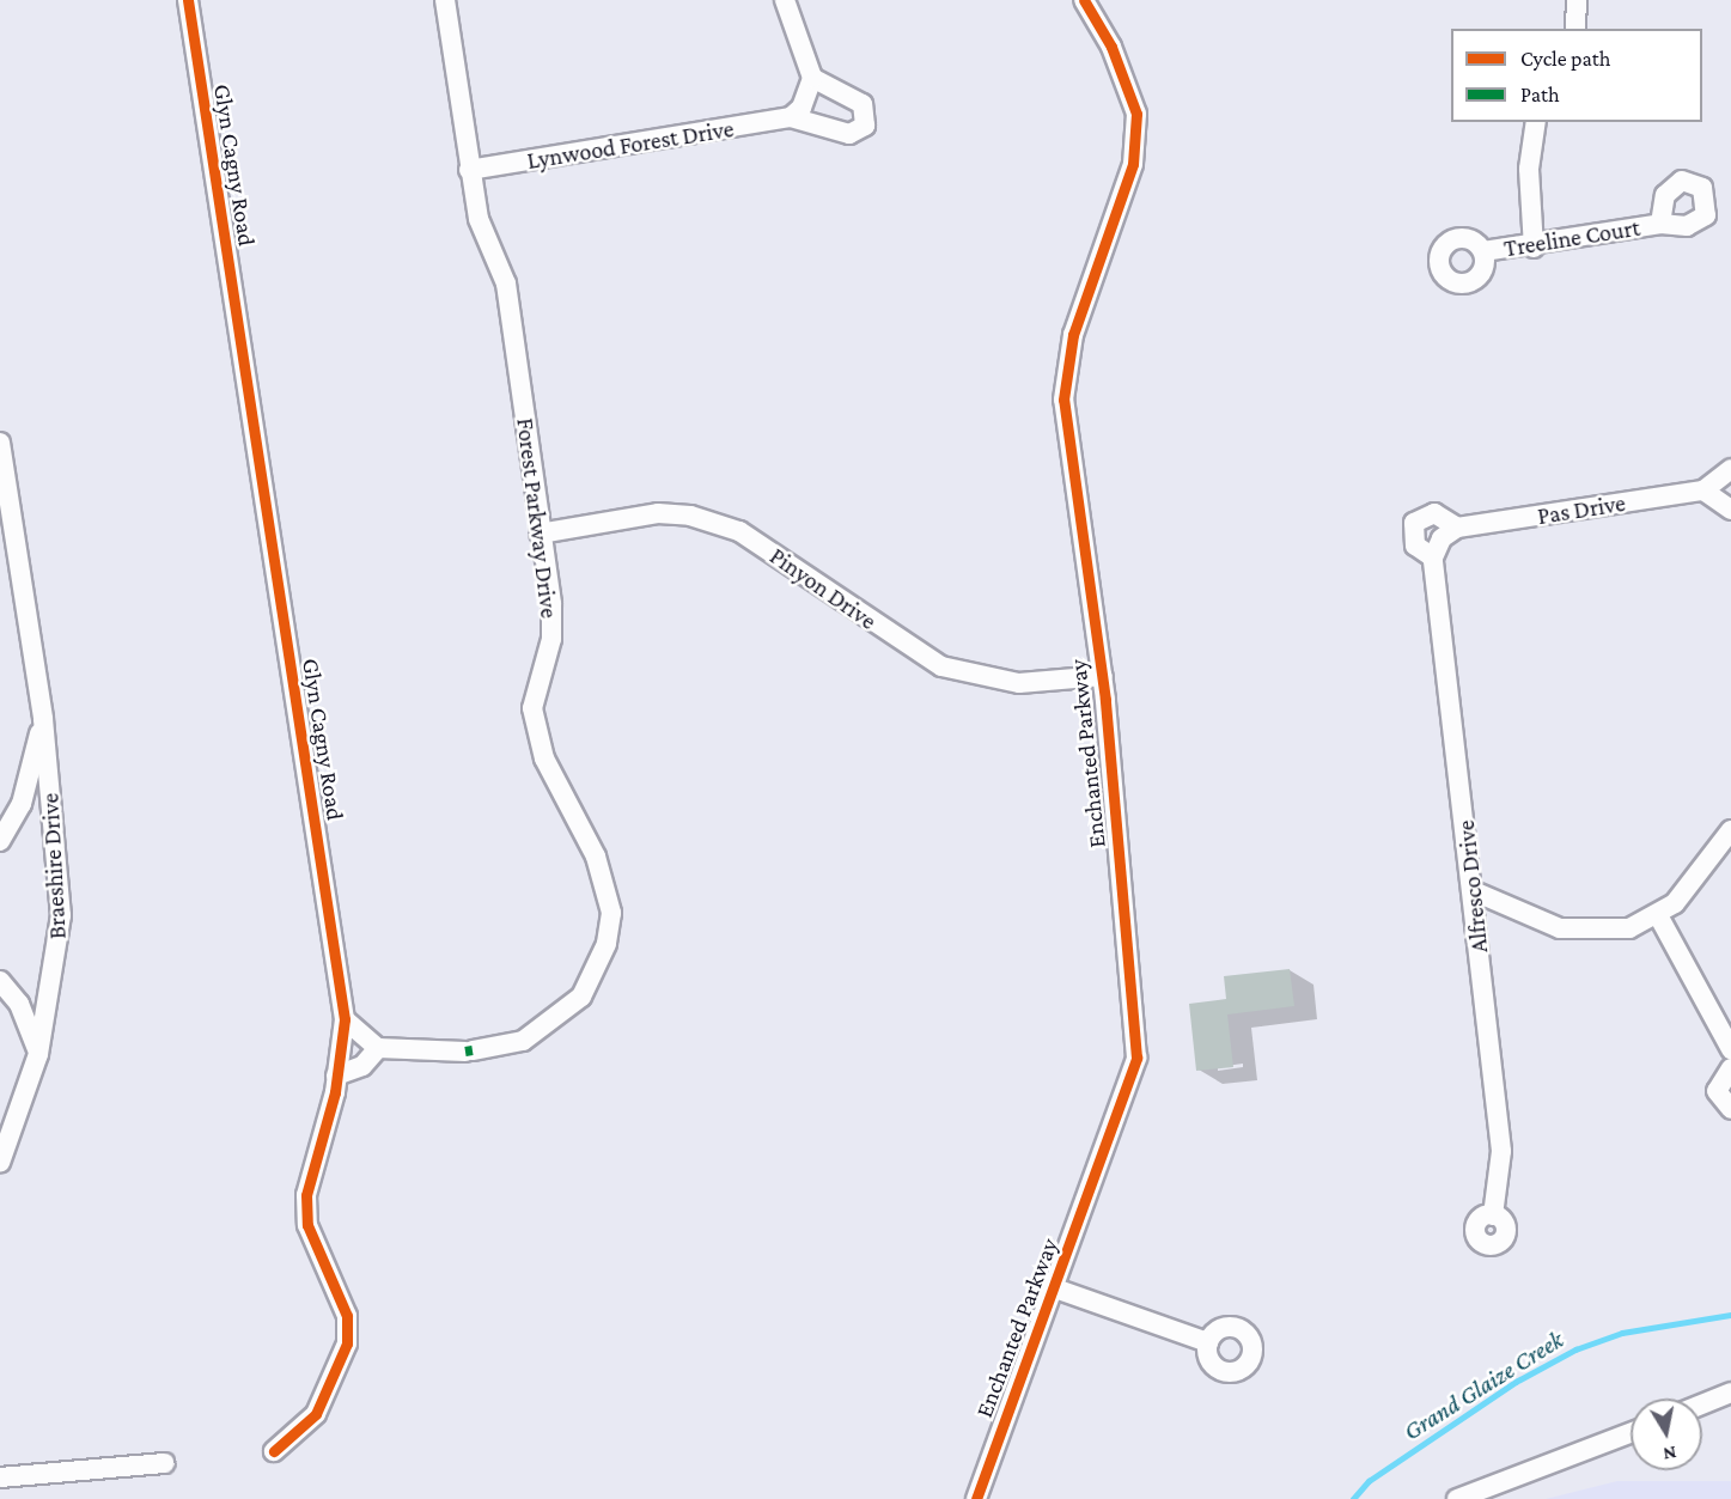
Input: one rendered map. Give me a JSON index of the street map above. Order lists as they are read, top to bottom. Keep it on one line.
{"streets":{"street":["Lynwood Forest Drive","Glyn Cagny Road","Treeline Court","Pas Drive","Forest Parkway Drive","Pinyon Drive","Enchanted Parkway","Braeshire Drive","Alfresco Drive"]},"crossings":[["Lynwood Forest Drive","Forest Parkway Drive"],["Pas Drive","Alfresco Drive"],["Forest Parkway Drive","Pinyon Drive"],["Pinyon Drive","Enchanted Parkway"]],"water":["Grand Glaize Creek"],"legend":["Cycle path","Path"],"north":"bottom"}
